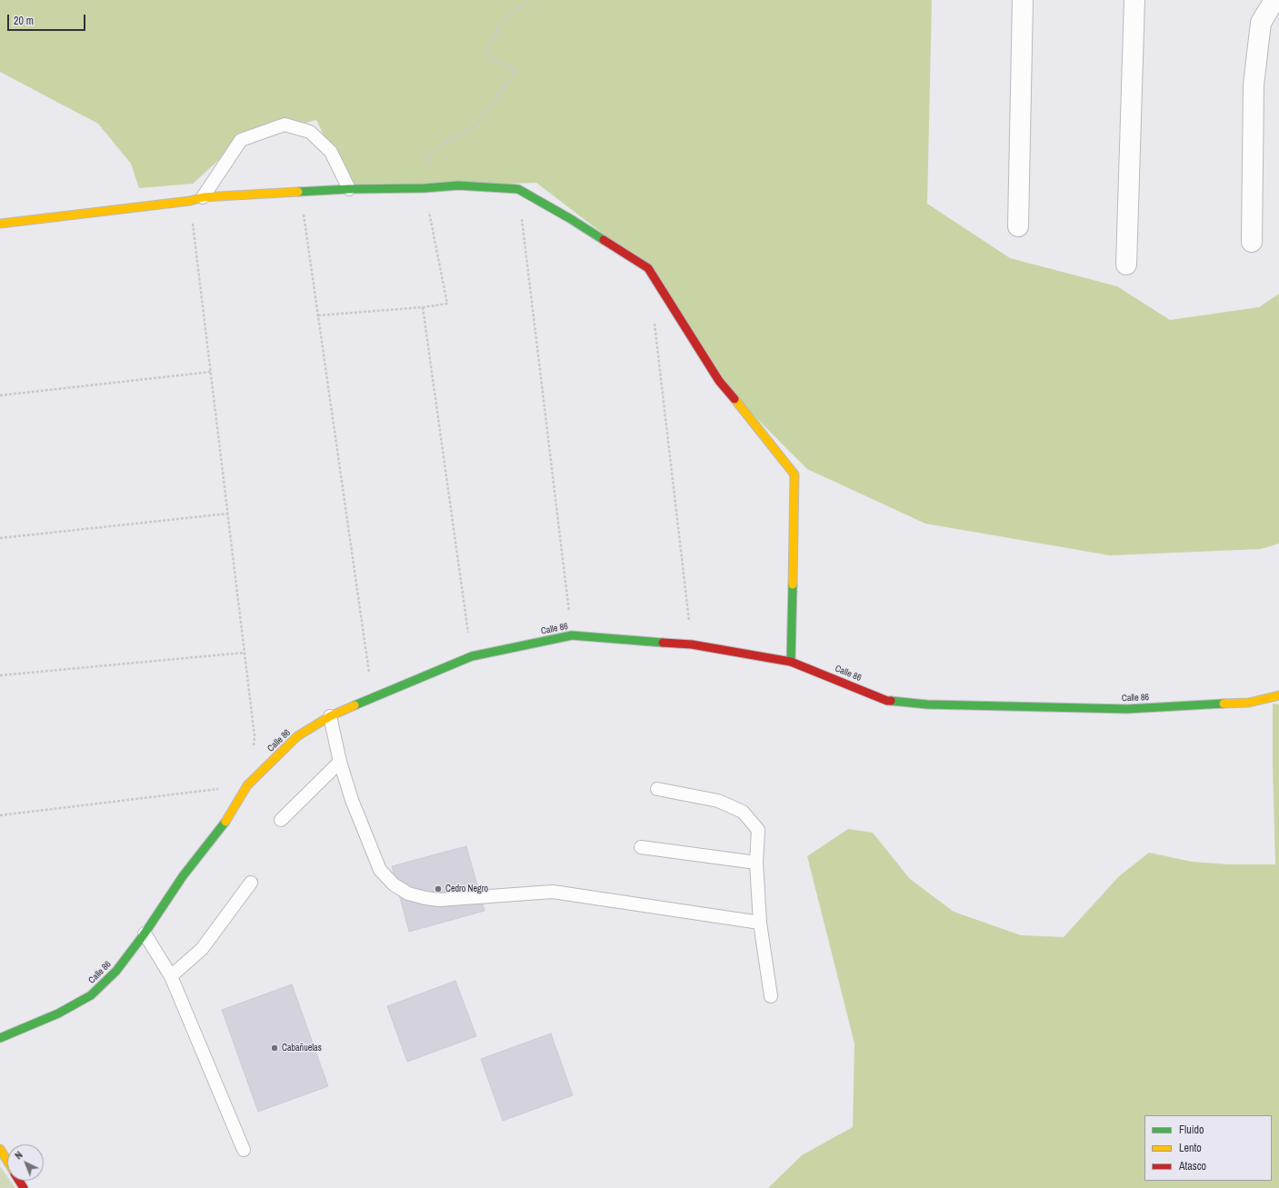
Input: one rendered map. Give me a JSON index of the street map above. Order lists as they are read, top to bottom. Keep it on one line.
{"streets":{"main road":["Calle 86"]},"places":["Cedro Negro","Cabañuelas"],"legend":["Fluido","Lento","Atasco"],"scale_bar":"20 m","north":"top left"}
